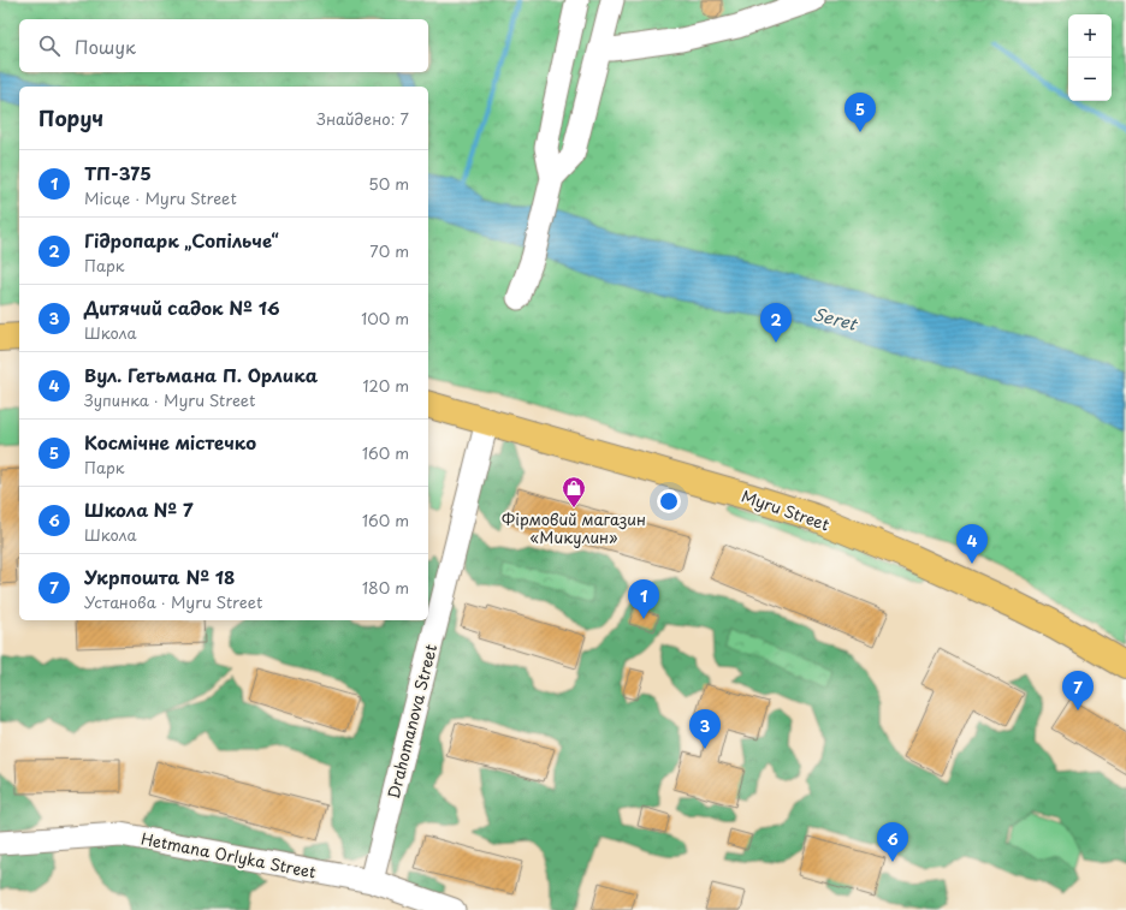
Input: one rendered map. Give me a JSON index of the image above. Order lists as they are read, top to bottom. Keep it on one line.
{"streets":{"main road":["Myru Street"],"street":["Drahomanova Street","Hetmana Orlyka Street"]},"crossings":[["Myru Street","Drahomanova Street"],["Drahomanova Street","Hetmana Orlyka Street"]],"water":["Seret"],"places":{"shop":["Фірмовий магазин «Микулин»"]},"page":{"map_buttons":["+","−"],"search":"Пошук","heading":["Поруч","Знайдено: 7"],"pins":["5","2","4","1","7","3","6"],"list":[{"mark":"1","name":"ТП-375","note":"Місце · Myru Street","value":"50 m"},{"mark":"2","name":"Гідропарк „Сопільче“","note":"Парк","value":"70 m"},{"mark":"3","name":"Дитячий садок № 16","note":"Школа","value":"100 m"},{"mark":"4","name":"Вул. Гетьмана П. Орлика","note":"Зупинка · Myru Street","value":"120 m"},{"mark":"5","name":"Космічне містечко","note":"Парк","value":"160 m"},{"mark":"6","name":"Школа № 7","note":"Школа","value":"160 m"},{"mark":"7","name":"Укрпошта № 18","note":"Установа · Myru Street","value":"180 m"}]}}
